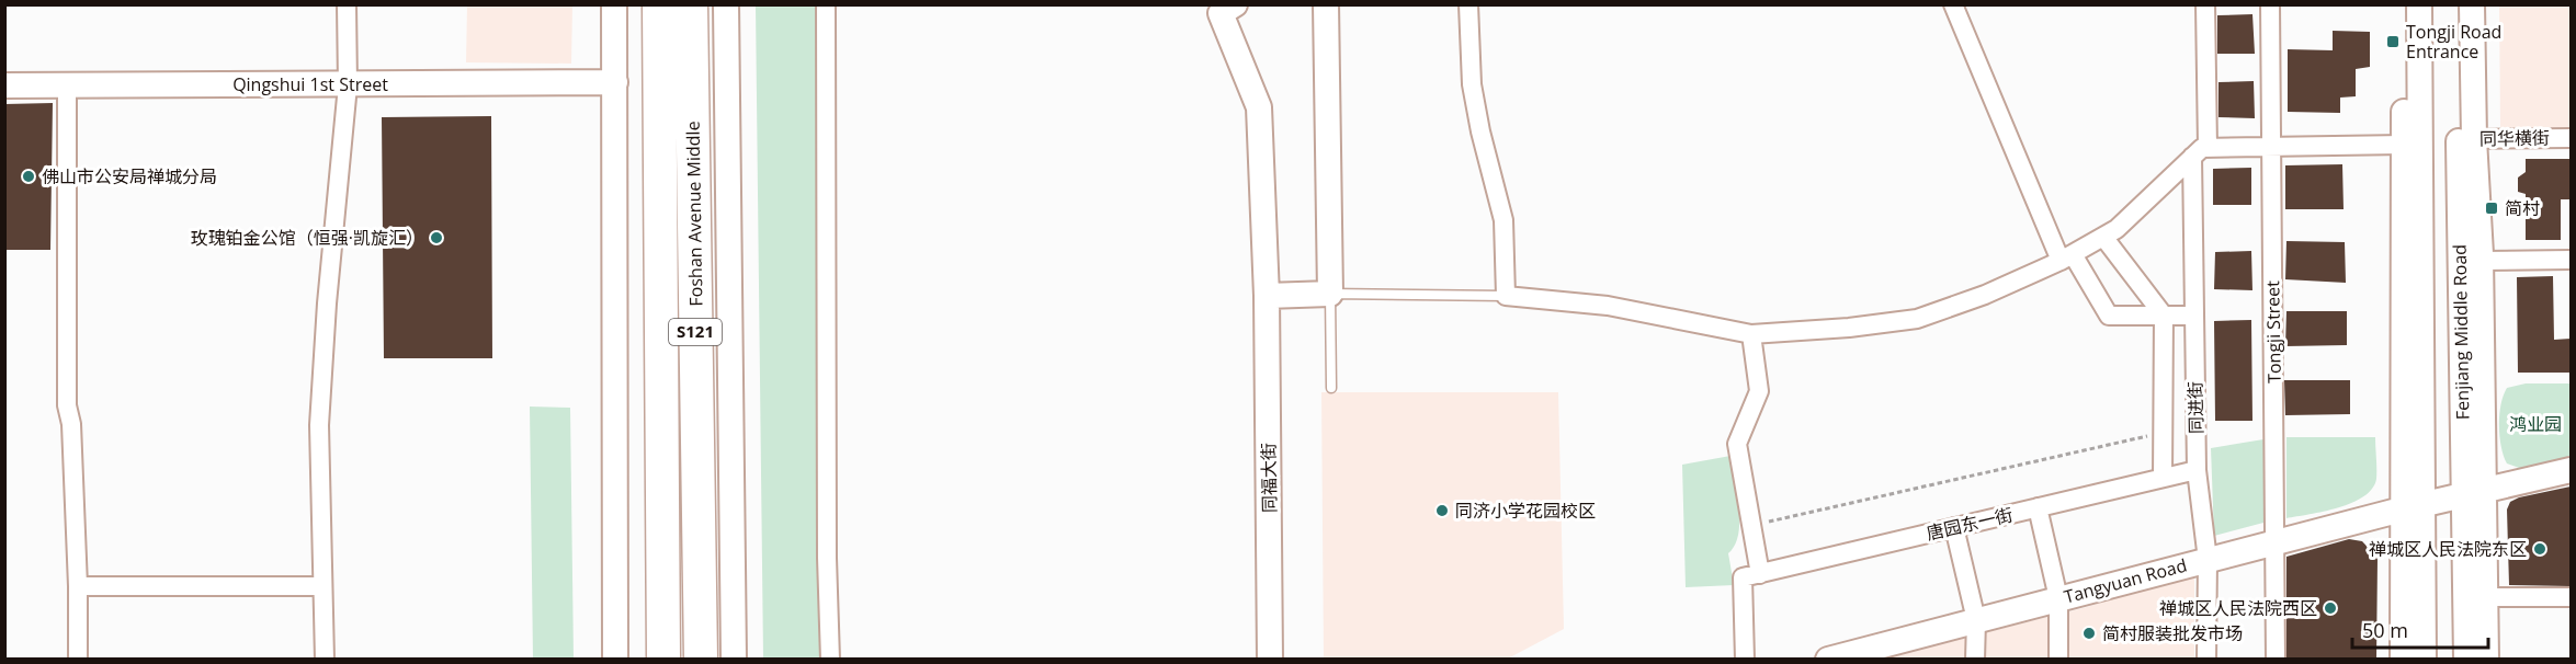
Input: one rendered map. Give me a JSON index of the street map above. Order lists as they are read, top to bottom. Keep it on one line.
{"streets":{"highway":["Foshan Avenue Middle","S121"],"main road":["Qingshui 1st Street","Fenjiang Middle Road","同福大街","Tangyuan Road"],"street":["同华横街","Tongji Street","同进街","唐园东一街"]},"crossings":[["同华横街","Fenjiang Middle Road"],["Tongji Street","Tangyuan Road"],["Fenjiang Middle Road","Tangyuan Road"],["同进街","唐园东一街"],["同进街","Tangyuan Road"]],"parks":["鸿业园"],"places":{"transit":["Tongji Road Entrance","简村"],"other":["佛山市公安局禅城分局","玫瑰铂金公馆（恒强·凯旋汇）","同济小学花园校区","禅城区人民法院东区","禅城区人民法院西区","简村服装批发市场"]},"scale_bar":"50 m"}
